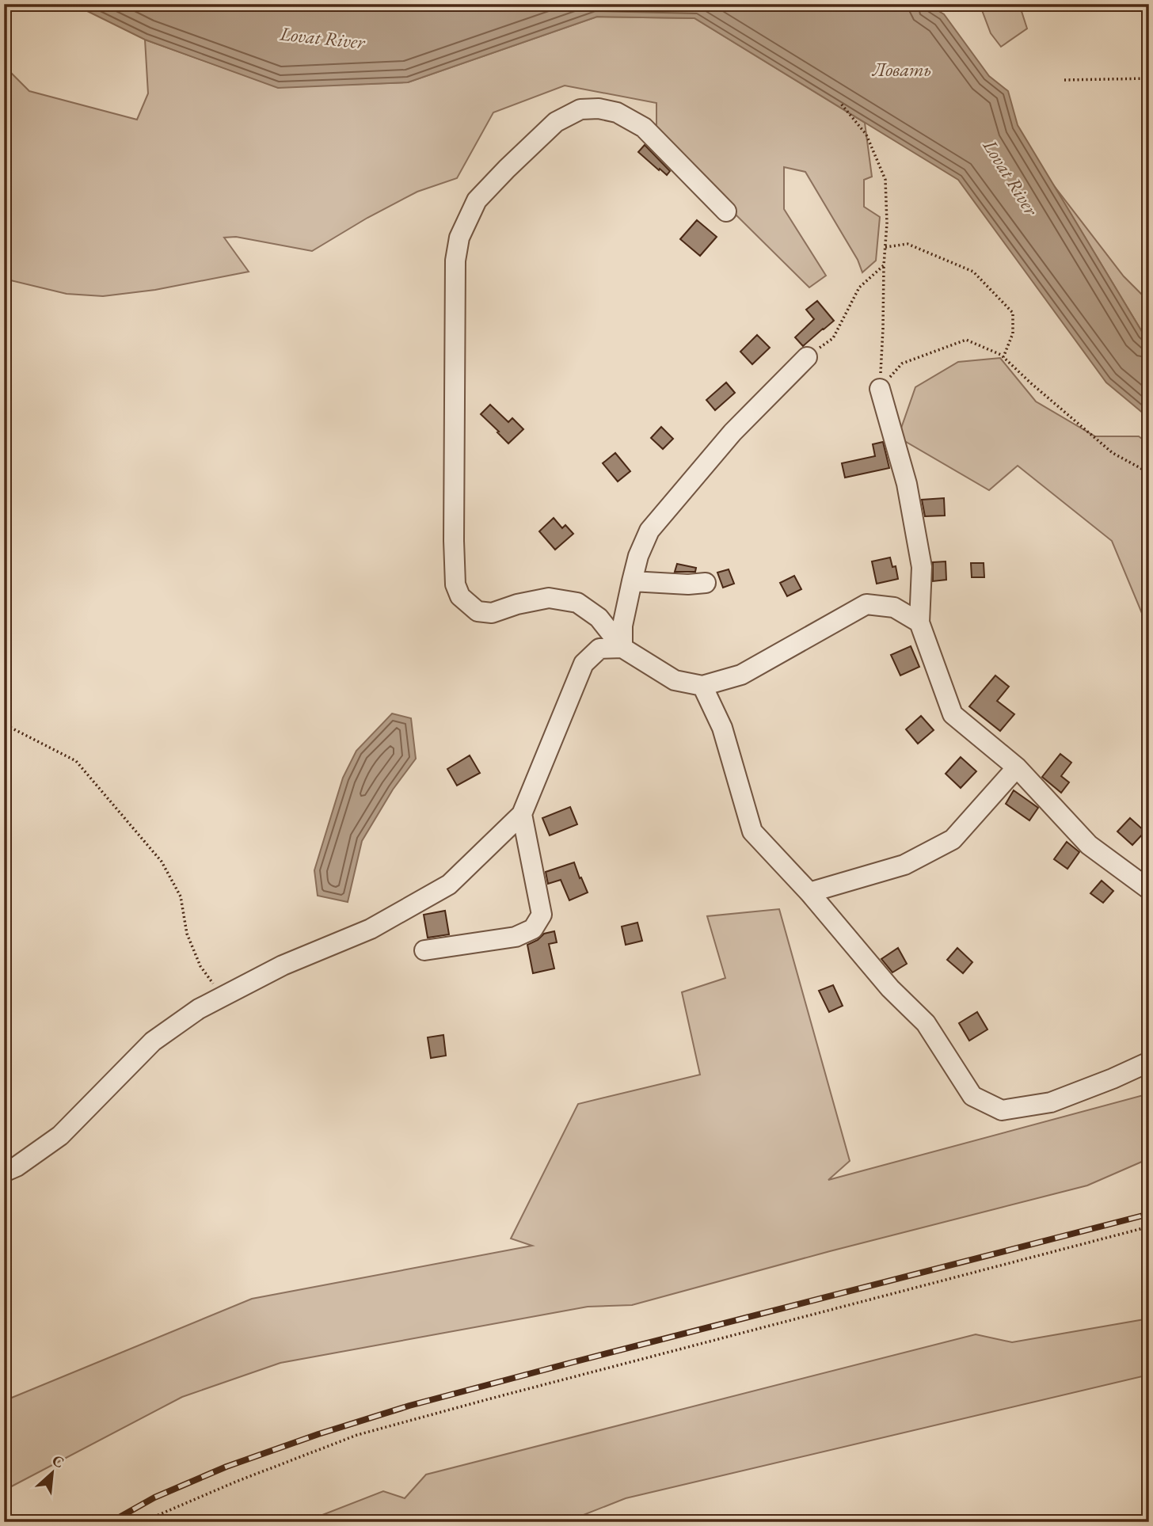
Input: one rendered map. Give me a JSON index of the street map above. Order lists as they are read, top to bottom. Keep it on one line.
{"water":["Lovat River","Ловать"],"north":"top right"}
